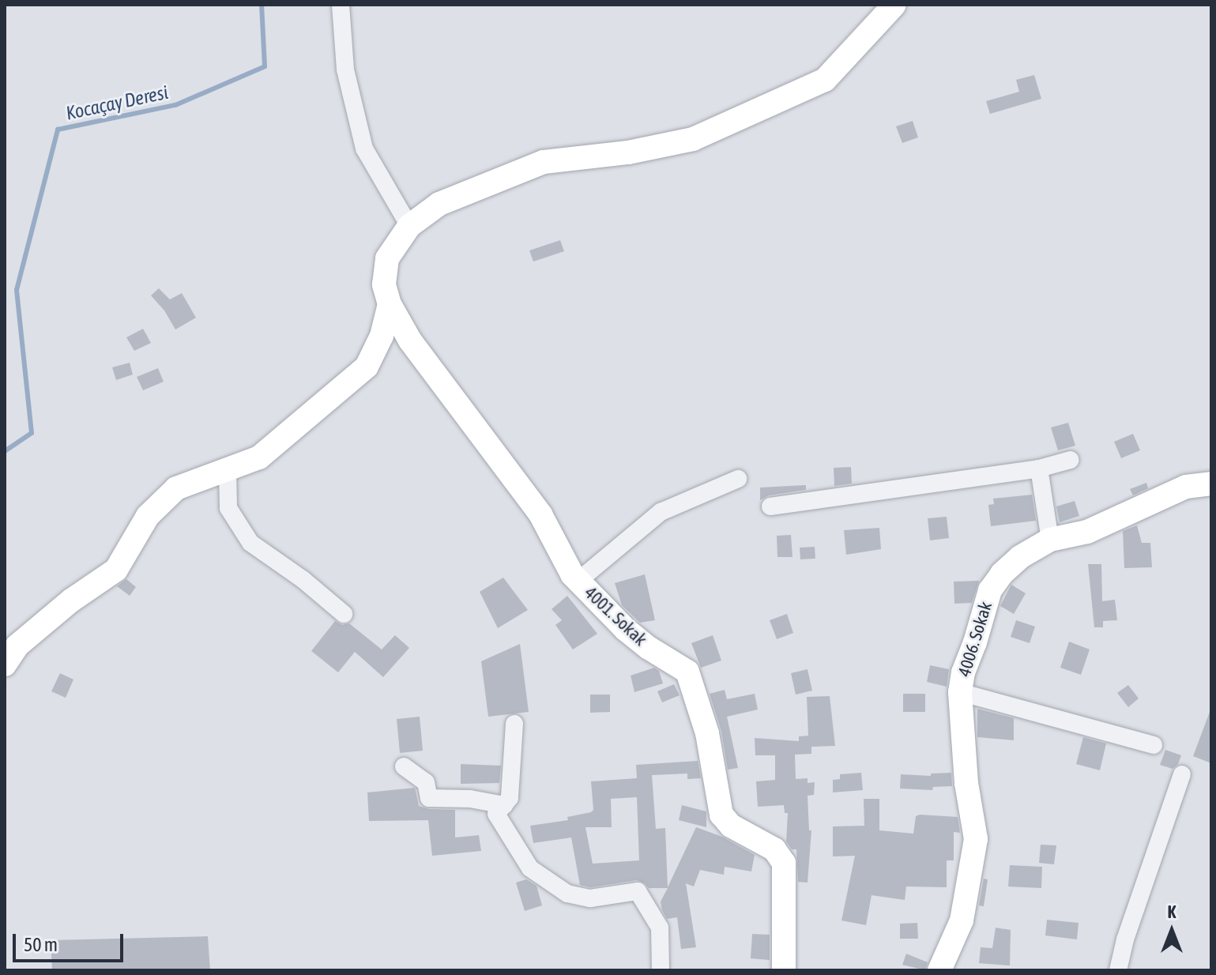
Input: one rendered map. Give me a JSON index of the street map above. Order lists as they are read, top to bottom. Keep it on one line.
{"streets":{"street":["4001. Sokak","4006. Sokak"]},"water":["Kocaçay Deresi"],"scale_bar":"50 m","north":"top"}
